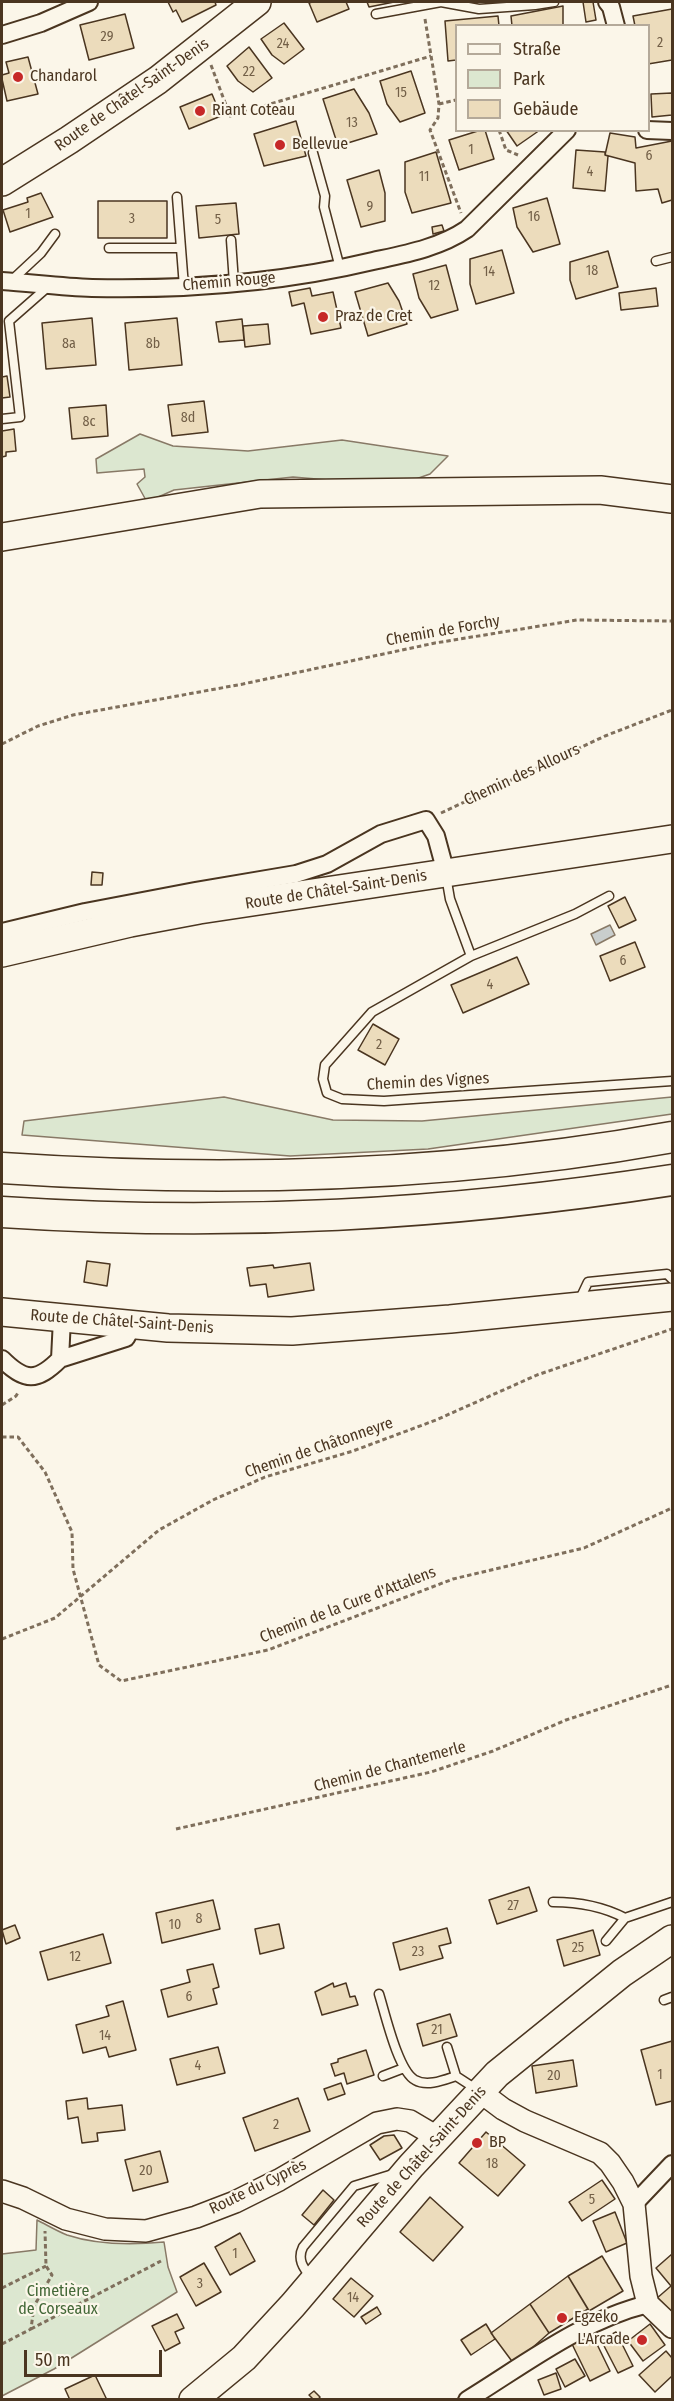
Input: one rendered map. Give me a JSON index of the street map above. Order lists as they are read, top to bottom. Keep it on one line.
{"streets":{"main road":["Route de Châtel-Saint-Denis"],"street":["Chemin Rouge","Route du Cyprès"],"lane":["Chemin des Vignes"],"path":["Chemin de Forchy","Chemin des Allours","Chemin de Châtonneyre","Chemin de la Cure d'Attalens","Chemin de Chantemerle"]},"crossings":[["Route de Châtel-Saint-Denis","Route du Cyprès"],["Chemin de Châtonneyre","Chemin de la Cure d'Attalens"]],"parks":["Cimetière de Corseaux"],"places":["Chandarol","Riant Coteau","Bellevue","Praz de Cret","BP","Egzeko","L'Arcade"],"house_numbers":["29","2","24","22","15","13","1","6","4","11","9","1","16","3","5","18","14","12","8a","8b","8d","8c","6","4","2","27","8","10","25","23","12","6","21","14","4","1","20","2","18","20","5","1","3","14"],"legend":["Straße","Park","Gebäude"],"scale_bar":"50 m"}
